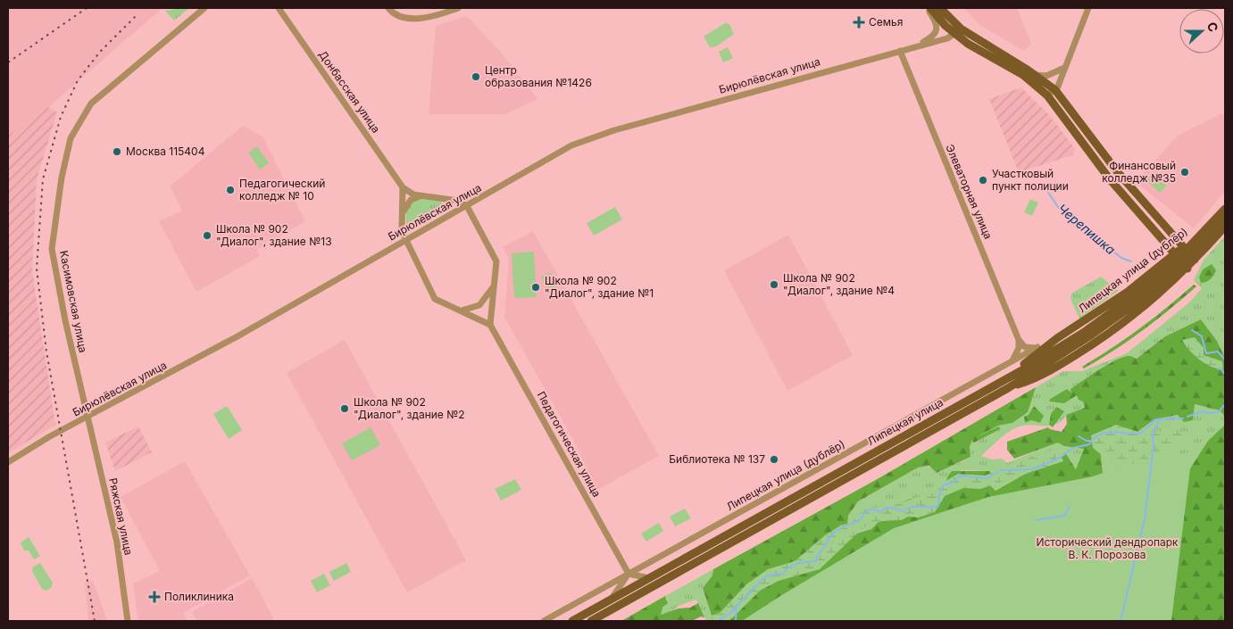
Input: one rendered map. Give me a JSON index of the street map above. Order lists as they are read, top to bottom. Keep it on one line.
{"streets":{"main road":["Липецкая улица (дублёр)","Липецкая улица"],"street":["Бирюлёвская улица","Донбасская улица","Элеваторная улица","Касимовская улица","Педагогическая улица","Ряжская улица"]},"crossings":[["Бирюлёвская улица","Элеваторная улица"],["Бирюлёвская улица","Касимовская улица"],["Бирюлёвская улица","Ряжская улица"],["Липецкая улица (дублёр)","Липецкая улица"],["Липецкая улица (дублёр)","Педагогическая улица"],["Касимовская улица","Ряжская улица"]],"water":["Черепишка"],"parks":["Исторический дендропарк В. К. Порозова"],"places":{"health":["Семья","Поликлиника"],"other":["Центр образования №1426","Москва 115404","Финансовый колледж №35","Участковый пункт полиции","Педагогический колледж № 10","Школа № 902 \"Диалог\", здание №13","Школа № 902 \"Диалог\", здание №4","Школа № 902 \"Диалог\", здание №1","Школа № 902 \"Диалог\", здание №2","Библиотека № 137"]},"north":"right"}
